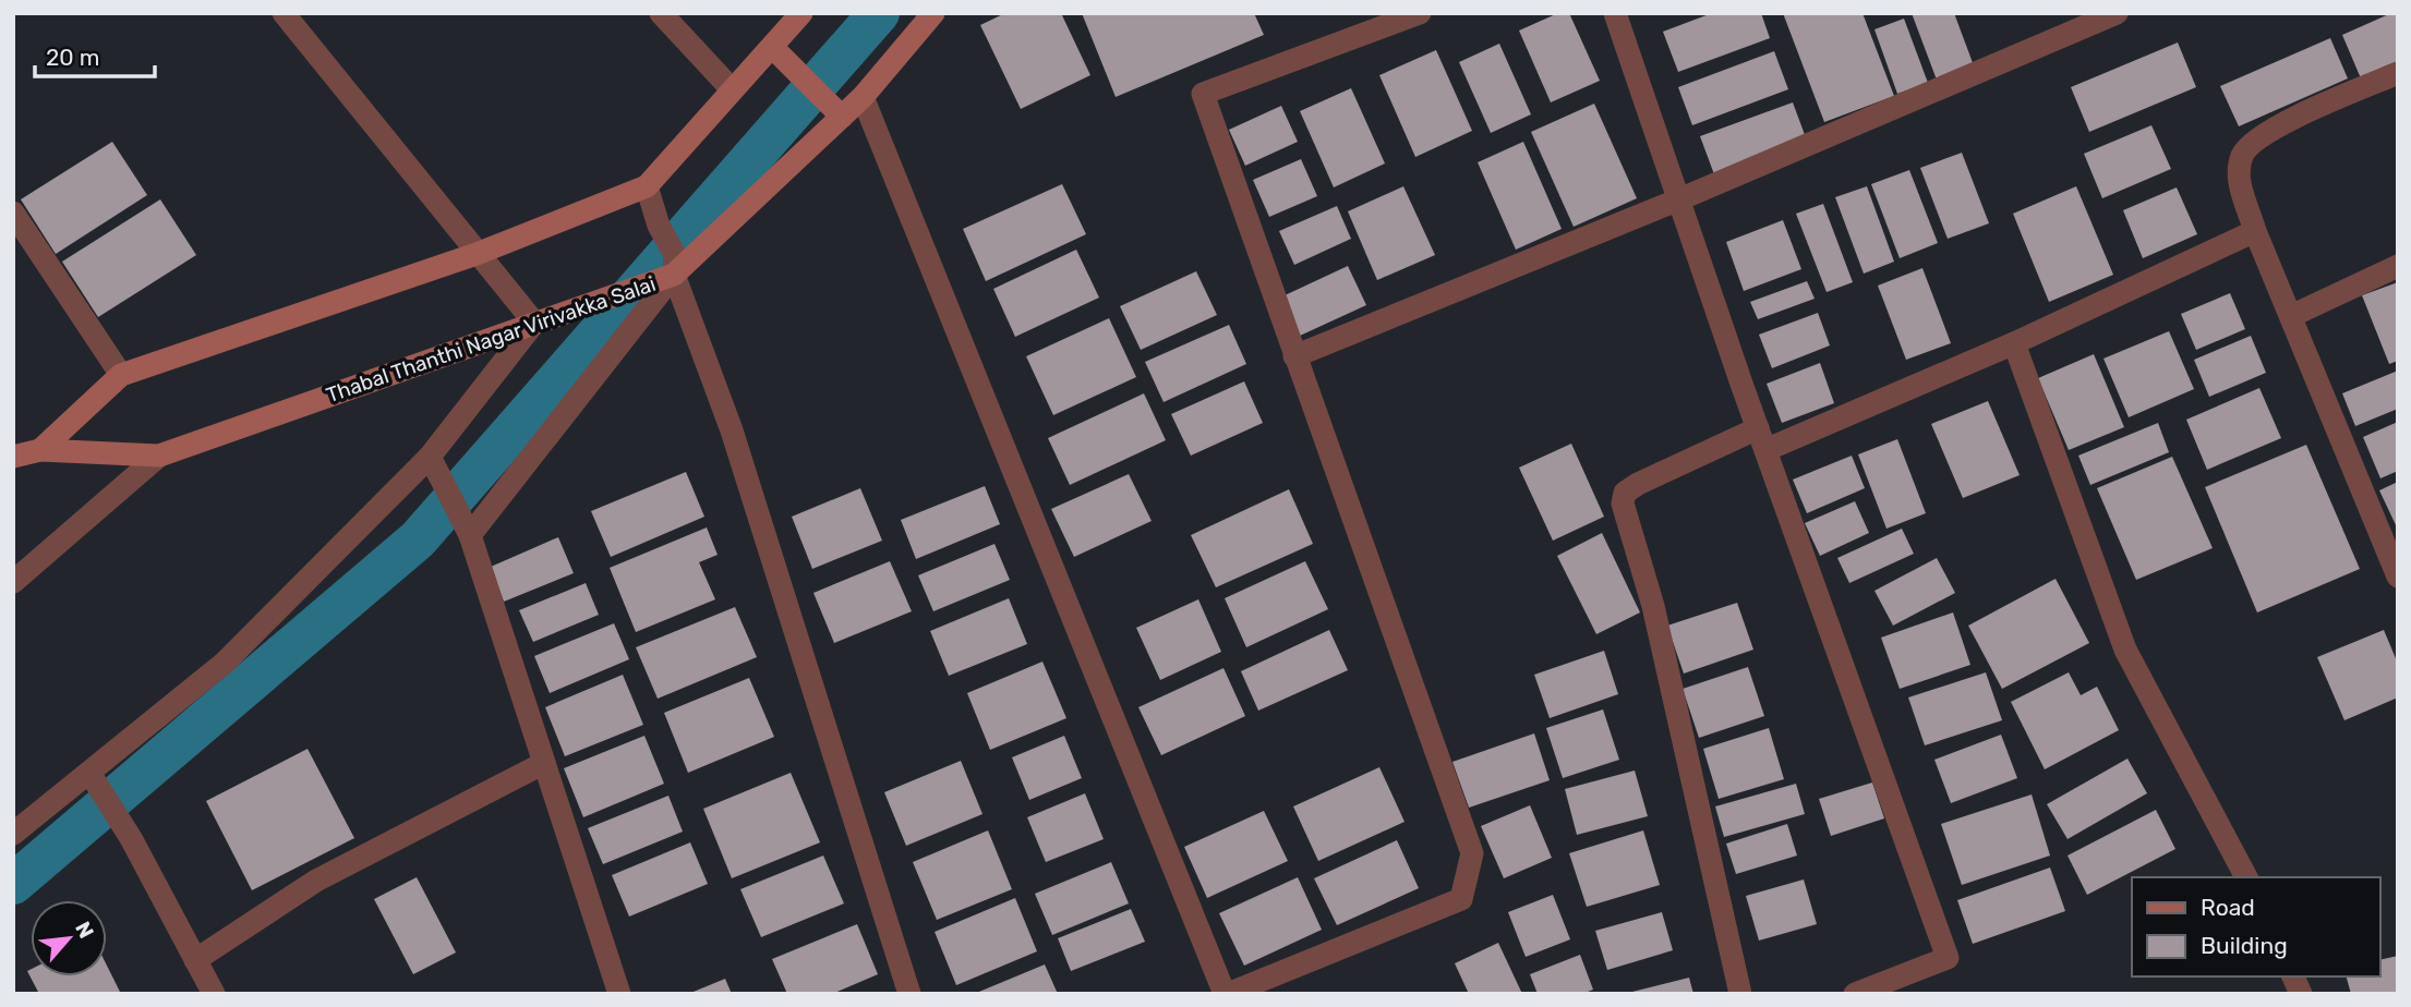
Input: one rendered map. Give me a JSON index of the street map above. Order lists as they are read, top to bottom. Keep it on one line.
{"streets":{"main road":["Thabal Thanthi Nagar Virivakka Salai"]},"legend":["Road","Building"],"scale_bar":"20 m","north":"top right"}
